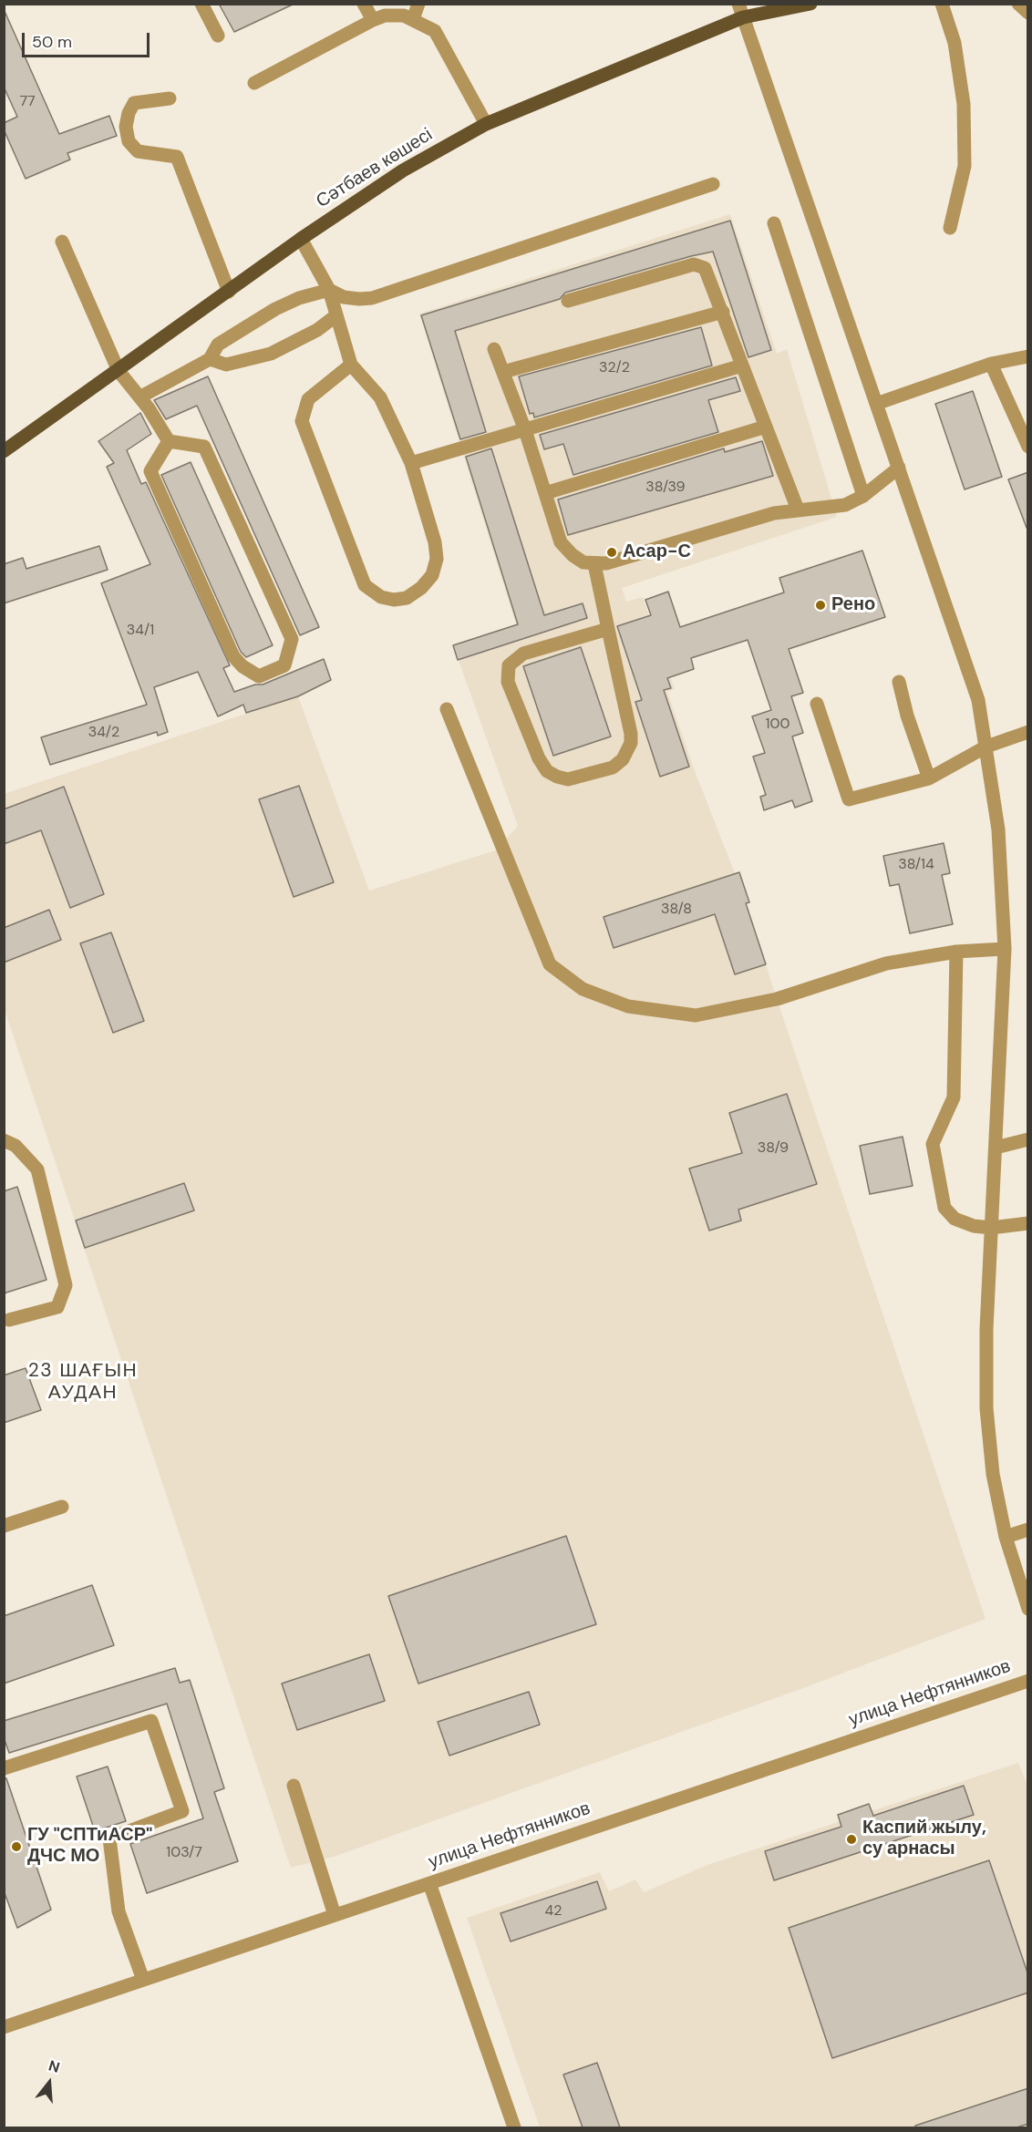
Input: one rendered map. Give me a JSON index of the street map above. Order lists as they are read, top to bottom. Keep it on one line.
{"streets":{"main road":["Сәтбаев көшесі"],"street":["улица Нефтянников"]},"districts":["23 ШАҒЫН АУДАН"],"places":["Асар-С","Рено","Каспий жылу, су арнасы","ГУ \"СПТиАСР\" ДЧС МО"],"house_numbers":["77","32/2","38/39","34/1","100","34/2","38/14","38/8","38/9","103/7","42"],"scale_bar":"50 m","north":"top"}
